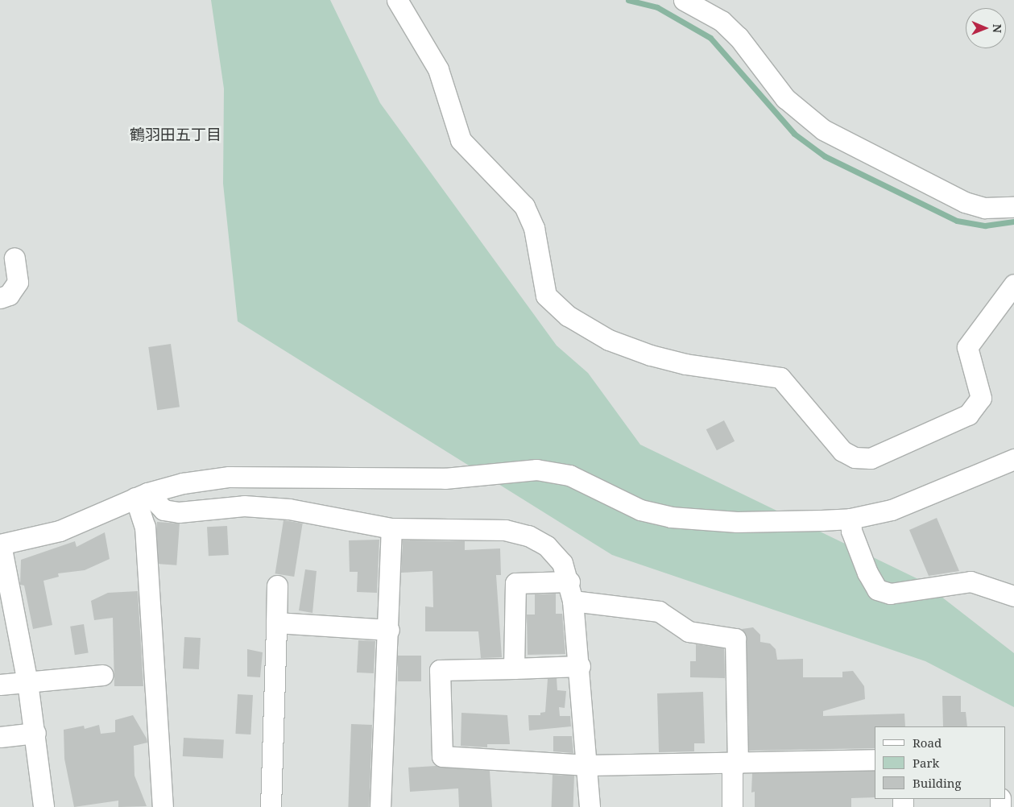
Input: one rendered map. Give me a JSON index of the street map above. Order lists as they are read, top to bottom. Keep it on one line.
{"districts":["鶴羽田五丁目"],"legend":["Road","Park","Building"],"north":"right"}
